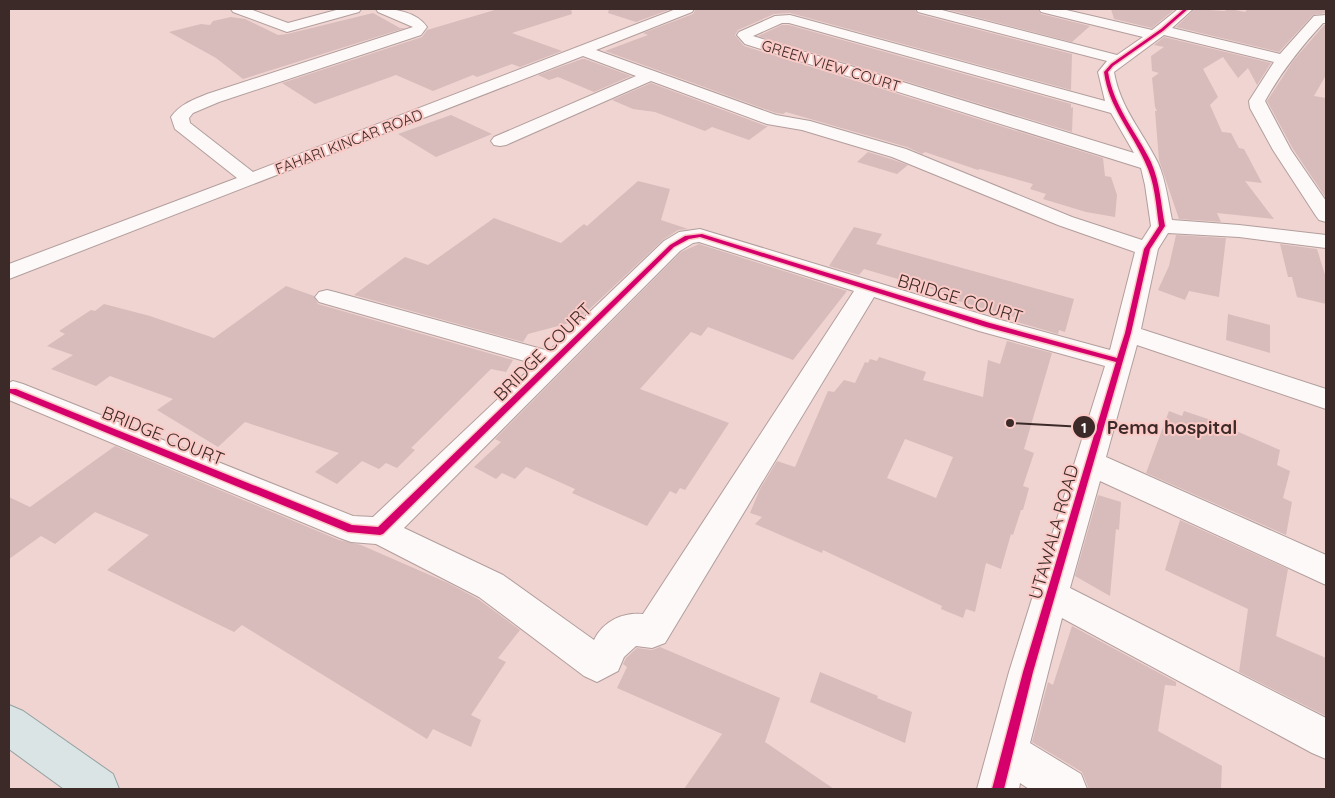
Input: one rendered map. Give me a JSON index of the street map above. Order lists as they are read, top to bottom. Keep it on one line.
{"streets":{"street":["GREEN VIEW COURT","FAHARI KINCAR ROAD","BRIDGE COURT","UTAWALA ROAD"]},"crossings":[["BRIDGE COURT","UTAWALA ROAD"]],"places":["Pema hospital"]}
